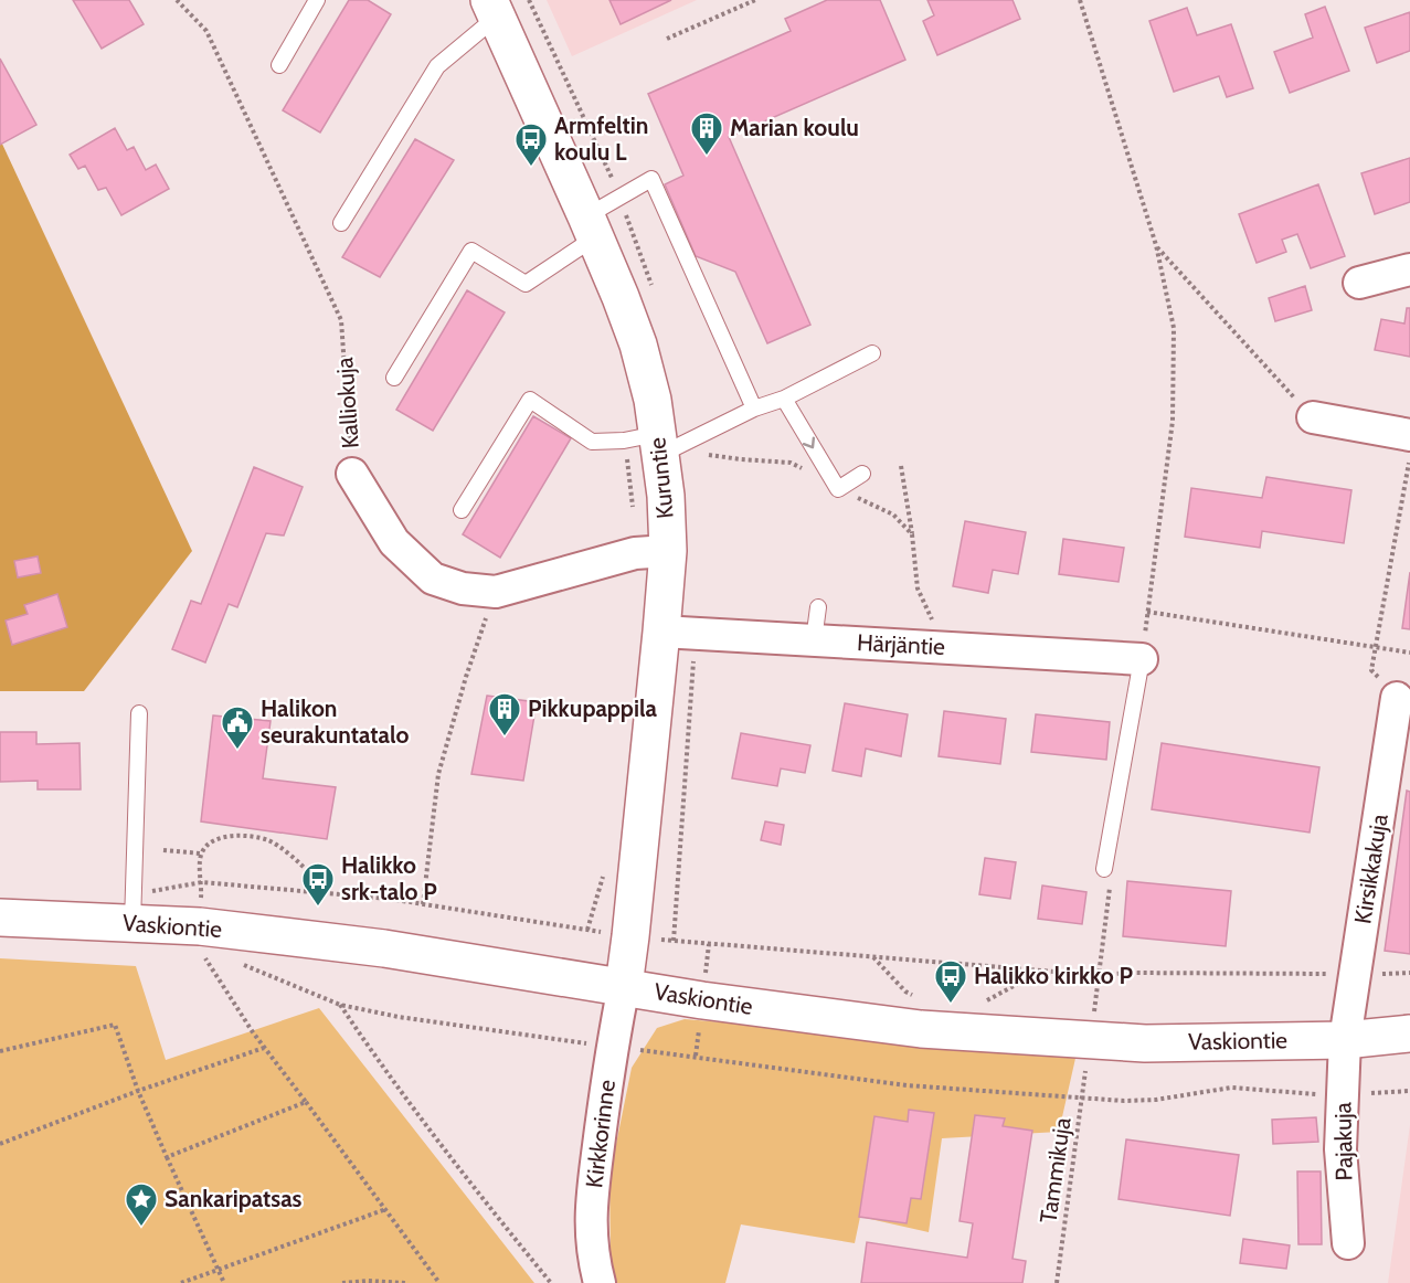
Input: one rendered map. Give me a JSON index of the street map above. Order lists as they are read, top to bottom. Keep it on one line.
{"streets":{"main road":["Kuruntie","Vaskiontie"],"street":["Kalliokuja","Härjäntie","Kirsikkakuja","Kirkkorinne","Pajakuja"],"path":["Tammikuja"]},"crossings":[["Kalliokuja","Kuruntie"],["Kuruntie","Härjäntie"],["Kuruntie","Vaskiontie"],["Kuruntie","Kirkkorinne"],["Kirsikkakuja","Vaskiontie"],["Kirsikkakuja","Pajakuja"],["Vaskiontie","Kirkkorinne"],["Vaskiontie","Pajakuja"]],"places":{"building":["Marian koulu","Pikkupappila"],"bus stop":["Armfeltin koulu L","Halikko srk-talo P","Halikko kirkko P"],"public building":["Halikon seurakuntatalo"],"place":["Sankaripatsas"]}}
